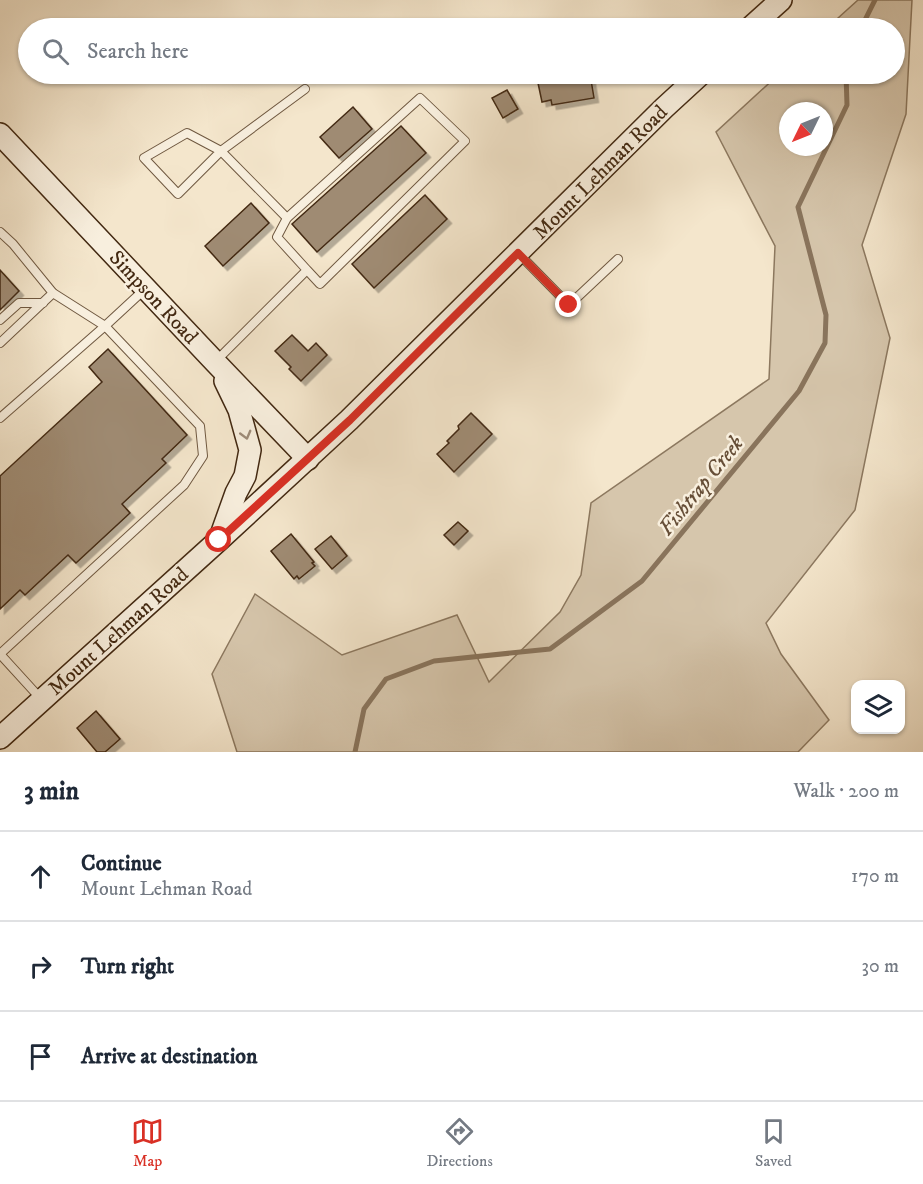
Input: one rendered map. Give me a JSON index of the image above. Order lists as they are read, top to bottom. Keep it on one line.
{"streets":{"main road":["Mount Lehman Road","Simpson Road"]},"crossings":[["Mount Lehman Road","Simpson Road"]],"water":["Fishtrap Creek"],"north":"bottom left","page":{"search":"Search here","heading":["3 min","Walk · 200 m"],"list":[["Continue","Mount Lehman Road","170 m"],["Turn right","30 m"],"Arrive at destination"],"nav":["Map","Directions","Saved"]}}
